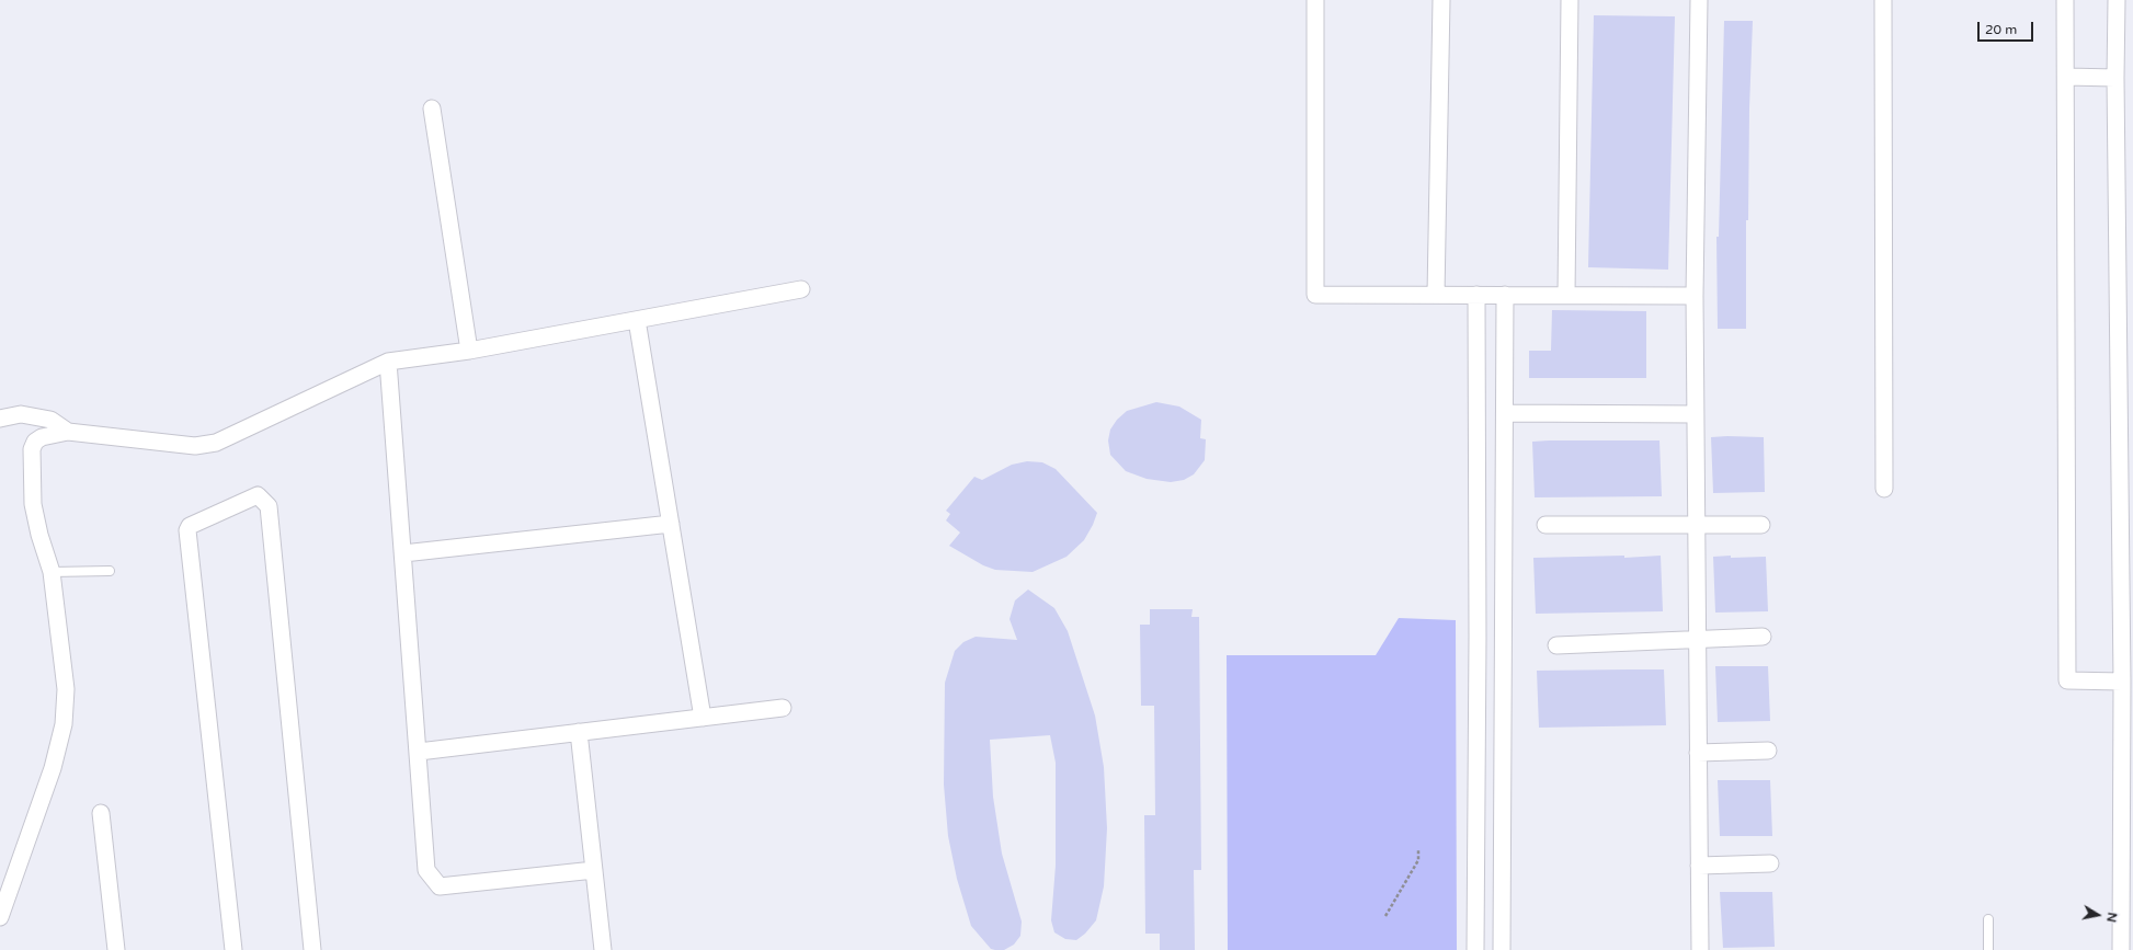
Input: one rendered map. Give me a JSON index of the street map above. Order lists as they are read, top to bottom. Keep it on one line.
{"scale_bar":"20 m","north":"right"}
